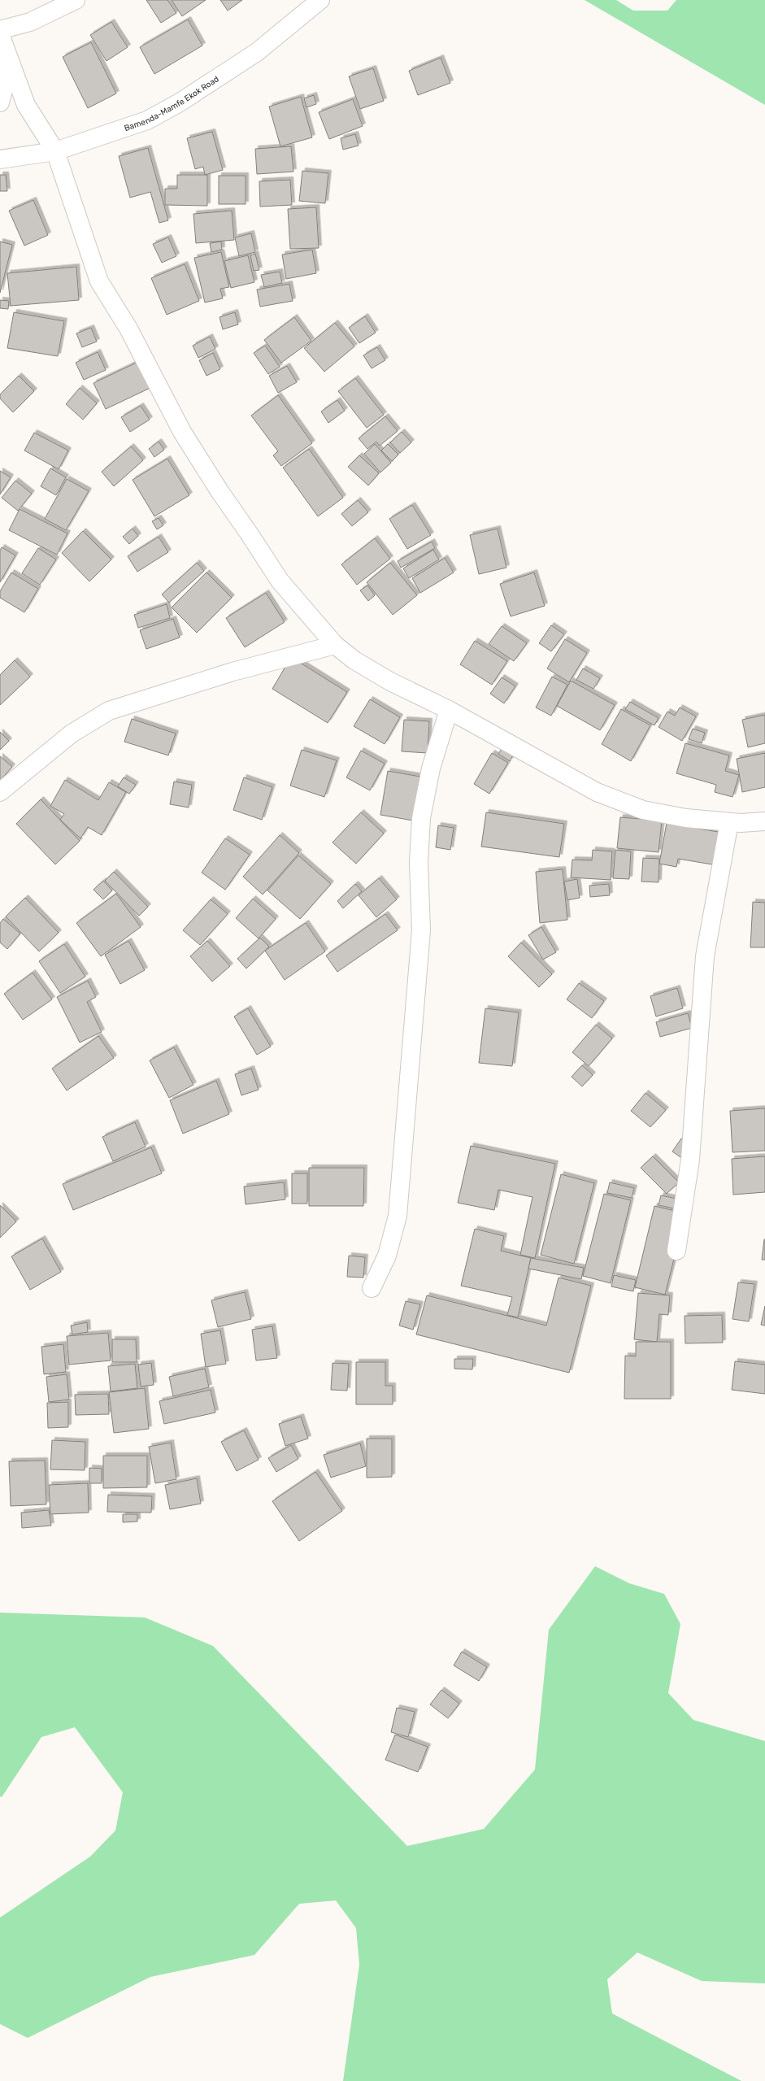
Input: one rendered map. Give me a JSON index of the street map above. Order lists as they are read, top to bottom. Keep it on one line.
{"streets":{"main road":["Bamenda-Mamfe Ekok Road"]}}
